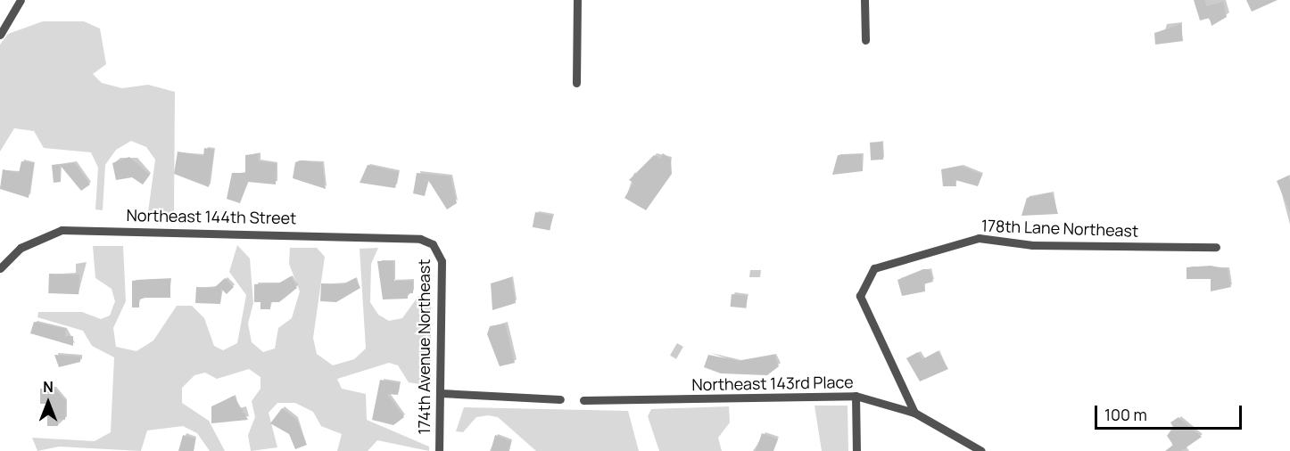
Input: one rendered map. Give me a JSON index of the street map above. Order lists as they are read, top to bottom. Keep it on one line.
{"streets":{"street":["Northeast 144th Street","178th Lane Northeast","174th Avenue Northeast","Northeast 143rd Place"]},"crossings":[["Northeast 144th Street","174th Avenue Northeast"],["178th Lane Northeast","Northeast 143rd Place"]],"scale_bar":"100 m","north":"top"}
